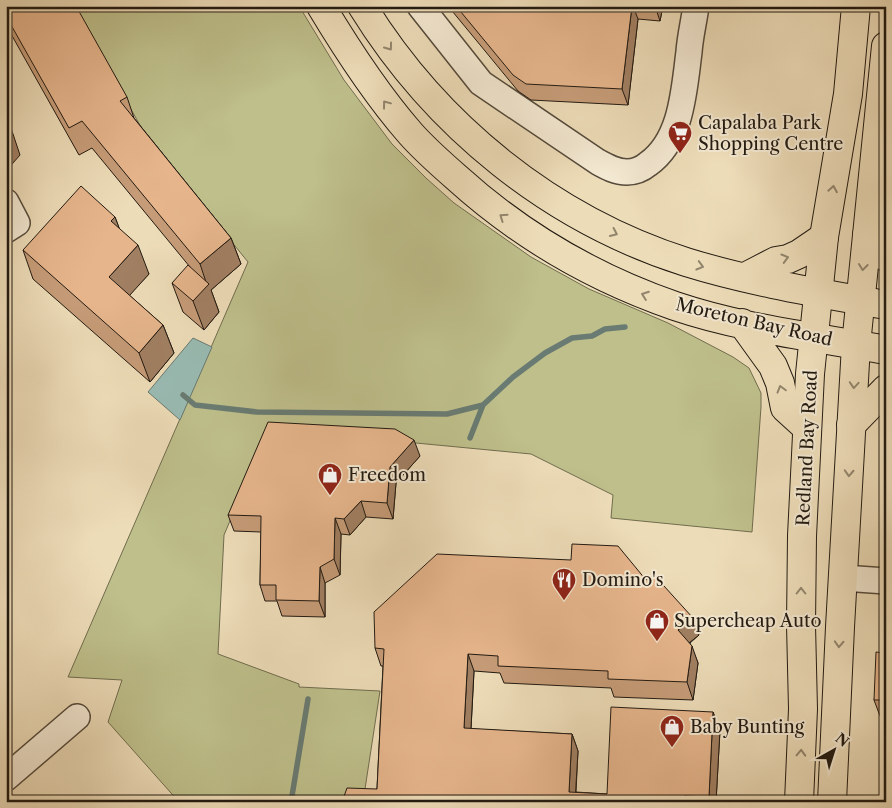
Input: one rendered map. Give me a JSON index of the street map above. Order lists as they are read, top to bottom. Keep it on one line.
{"streets":{"main road":["Moreton Bay Road","Redland Bay Road"]},"crossings":[["Moreton Bay Road","Redland Bay Road"]],"places":{"supermarket":["Capalaba Park Shopping Centre"],"shop":["Freedom","Supercheap Auto","Baby Bunting"],"restaurant":["Domino's"]},"north":"top right"}
